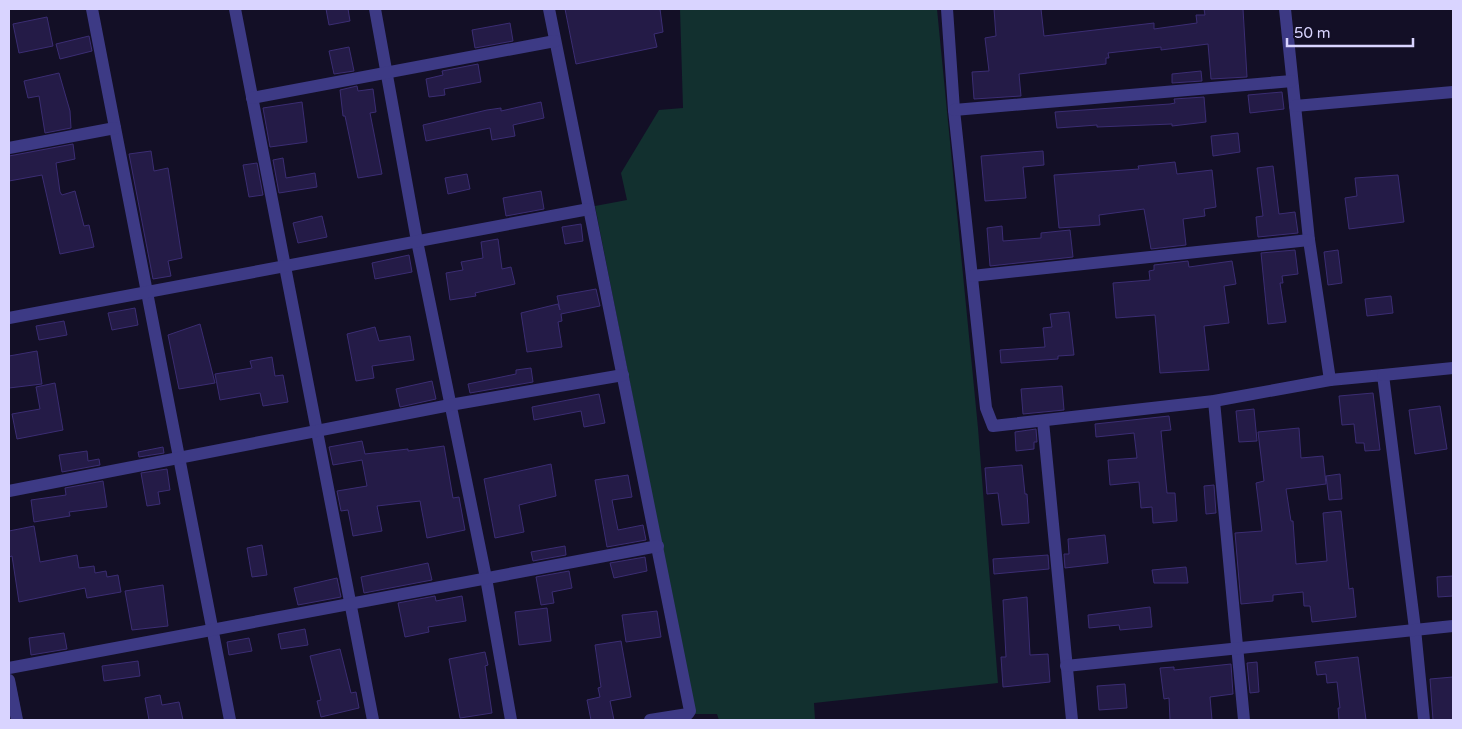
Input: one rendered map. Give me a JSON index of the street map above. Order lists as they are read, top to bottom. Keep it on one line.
{"scale_bar":"50 m"}
